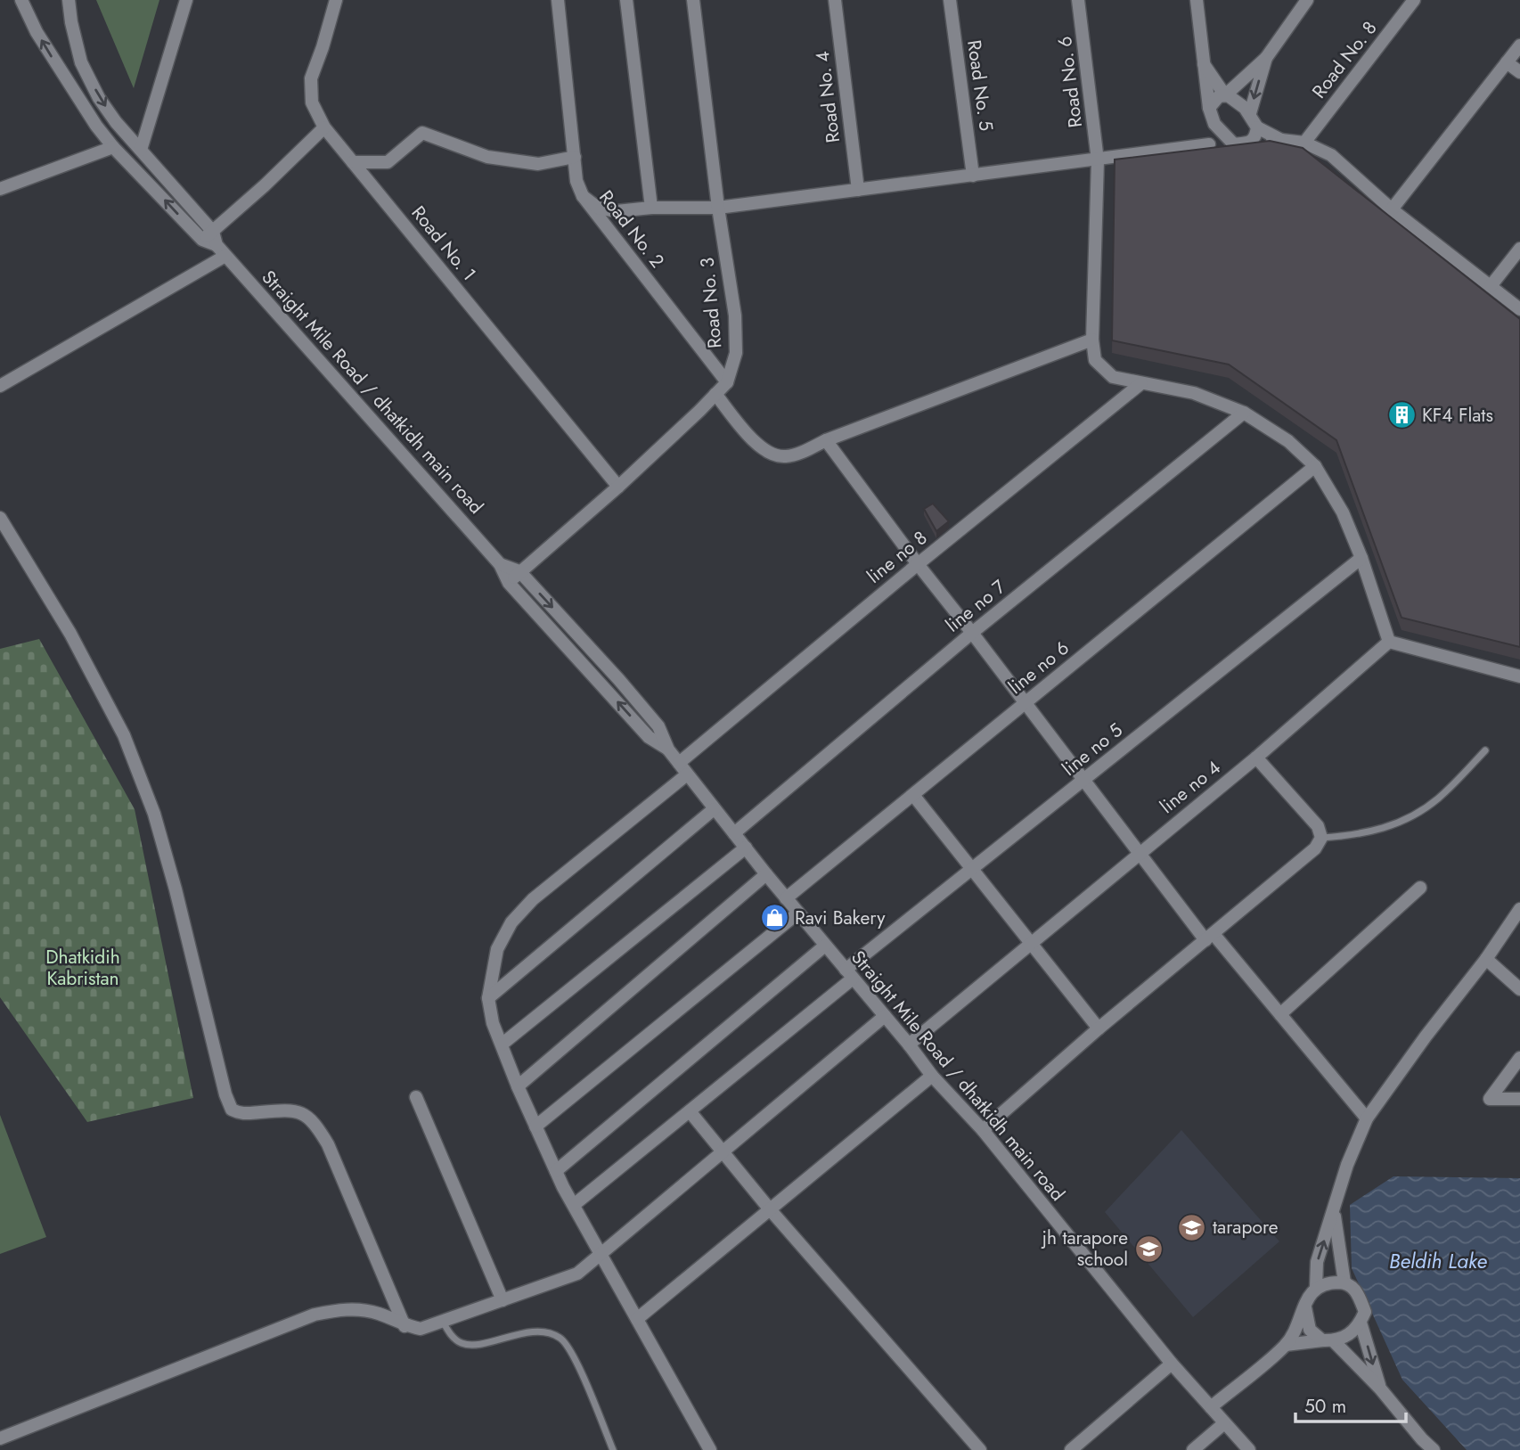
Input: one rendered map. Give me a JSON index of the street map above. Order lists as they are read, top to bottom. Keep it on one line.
{"streets":{"street":["Road No. 8","Road No. 6","Road No. 5","Road No. 4","Road No. 2","Road No. 1","Road No. 3","Straight Mile Road / dhatkidh main road","line no 8","line no 7","line no 6","line no 5","line no 4"]},"crossings":[["Road No. 2","Road No. 3"],["Road No. 1","Road No. 3"],["Road No. 3","Straight Mile Road / dhatkidh main road"],["Straight Mile Road / dhatkidh main road","line no 8"],["Straight Mile Road / dhatkidh main road","line no 7"],["Straight Mile Road / dhatkidh main road","line no 6"],["Straight Mile Road / dhatkidh main road","line no 5"],["Straight Mile Road / dhatkidh main road","line no 4"]],"water":["Beldih Lake"],"parks":["Dhatkidih Kabristan"],"places":{"building":["KF4 Flats"],"shop":["Ravi Bakery"],"school or university":["tarapore","jh tarapore school"]},"scale_bar":"50 m"}
